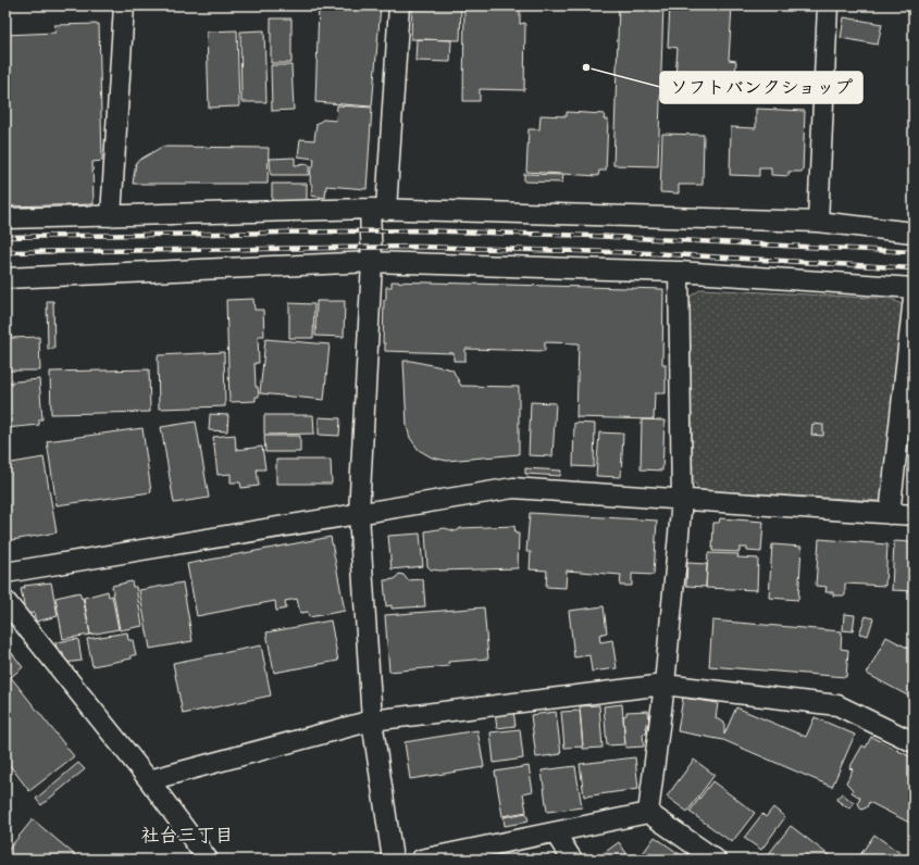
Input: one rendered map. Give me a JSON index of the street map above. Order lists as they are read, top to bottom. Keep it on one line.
{"districts":["社台三丁目"],"places":["ソフトバンクショップ"]}
